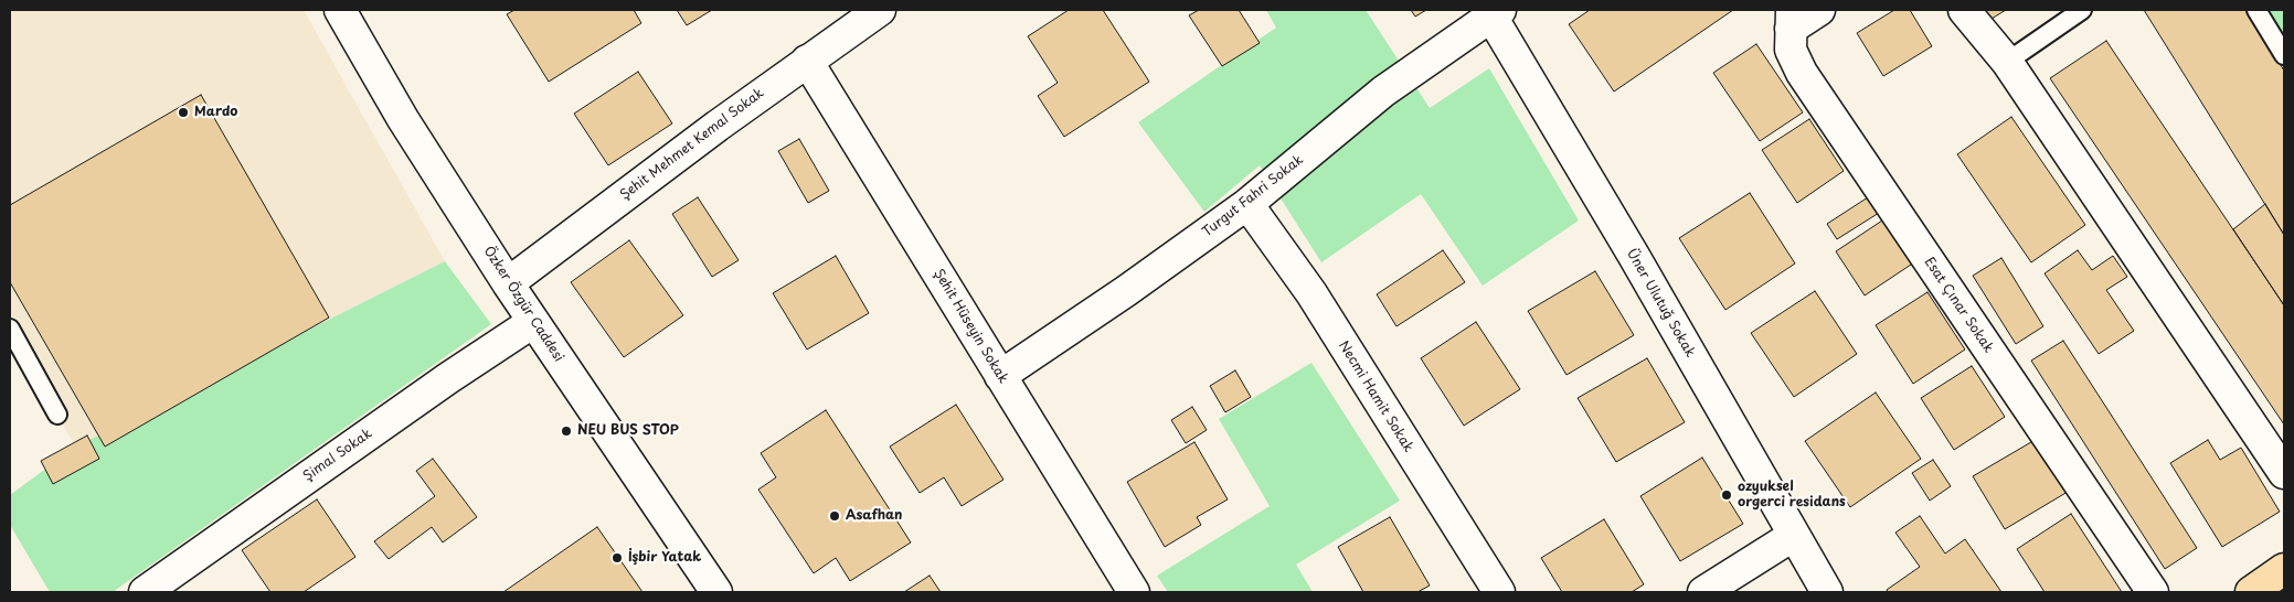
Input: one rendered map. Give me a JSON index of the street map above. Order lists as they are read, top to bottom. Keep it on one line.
{"streets":{"street":["Şehit Mehmet Kemal Sokak","Turgut Fahri Sokak","Üner Ulutuğ Sokak","Özker Özgür Caddesi","Esat Çınar Sokak","Şehit Hüseyin Sokak","Necmi Hamit Sokak","Şimal Sokak"]},"crossings":[["Şehit Mehmet Kemal Sokak","Özker Özgür Caddesi"],["Şehit Mehmet Kemal Sokak","Şehit Hüseyin Sokak"],["Turgut Fahri Sokak","Üner Ulutuğ Sokak"],["Turgut Fahri Sokak","Şehit Hüseyin Sokak"],["Turgut Fahri Sokak","Necmi Hamit Sokak"],["Özker Özgür Caddesi","Şimal Sokak"]],"places":["Mardo","NEU BUS STOP","ozyuksel orgerci residans","Asafhan","İşbir Yatak"]}
